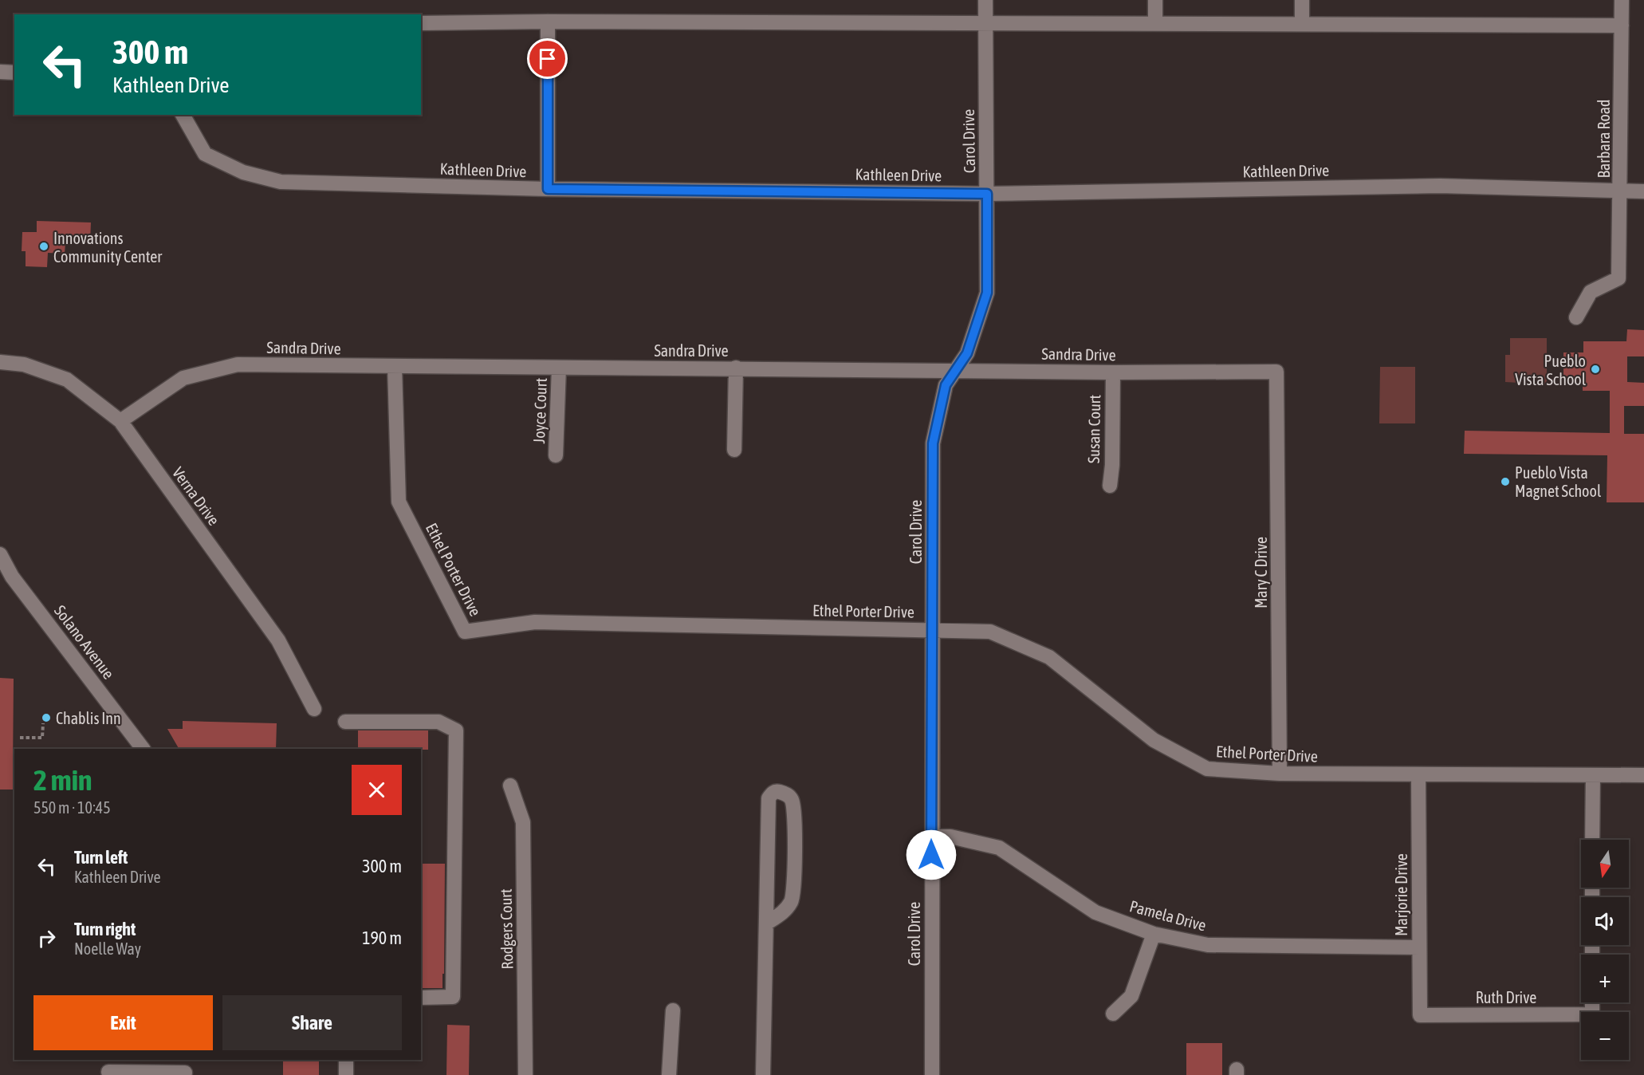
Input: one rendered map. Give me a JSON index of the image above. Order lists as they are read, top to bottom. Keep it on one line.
{"streets":{"street":["Barbara Road","Carol Drive","Kathleen Drive","Sandra Drive","Joyce Court","Susan Court","Verna Drive","Ethel Porter Drive","Mary C Drive","Solano Avenue","Marjorie Drive","Pamela Drive","Rodgers Court","Ruth Drive"]},"crossings":[["Barbara Road","Kathleen Drive"],["Carol Drive","Kathleen Drive"],["Carol Drive","Sandra Drive"],["Carol Drive","Ethel Porter Drive"],["Carol Drive","Pamela Drive"],["Sandra Drive","Joyce Court"],["Sandra Drive","Susan Court"],["Sandra Drive","Verna Drive"],["Sandra Drive","Ethel Porter Drive"],["Sandra Drive","Mary C Drive"],["Ethel Porter Drive","Mary C Drive"],["Ethel Porter Drive","Marjorie Drive"],["Marjorie Drive","Pamela Drive"],["Marjorie Drive","Ruth Drive"]],"places":["Innovations Community Center","Pueblo Vista School","Pueblo Vista Magnet School","Chablis Inn"],"north":"bottom","page":{"turn":["300 m","Kathleen Drive"],"heading":["2 min","550 m · 10:45"],"list":[{"name":"Turn left","note":"Kathleen Drive","value":"300 m"},{"name":"Turn right","note":"Noelle Way","value":"190 m"}],"map_buttons":["+","−"],"buttons":["Exit","Share"]}}
